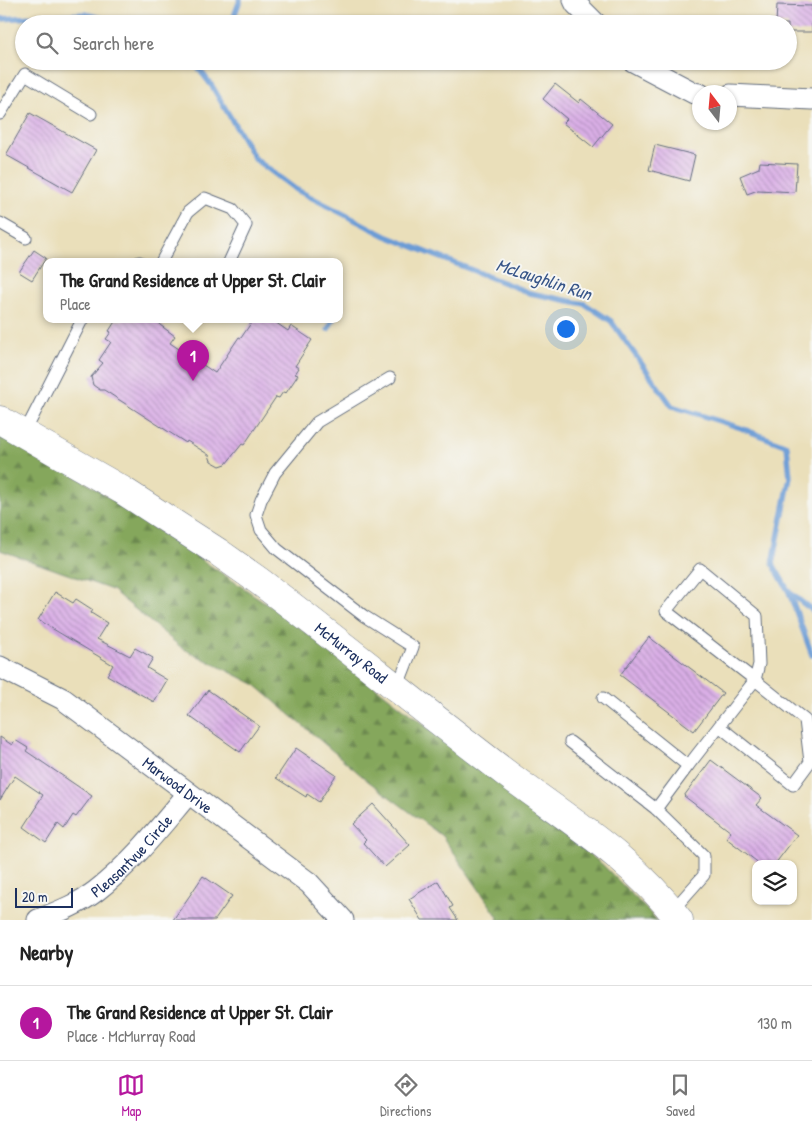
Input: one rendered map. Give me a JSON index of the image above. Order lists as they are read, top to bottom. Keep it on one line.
{"streets":{"main road":["McMurray Road"],"street":["Marwood Drive","Pleasantvue Circle"]},"crossings":[["Marwood Drive","Pleasantvue Circle"]],"water":["McLaughlin Run"],"scale_bar":"20 m","north":"top","page":{"search":"Search here","popup":["The Grand Residence at Upper St. Clair","Place"],"pins":"1","scale":"20 m","heading":"Nearby","list":[{"mark":"1","name":"The Grand Residence at Upper St. Clair","note":"Place · McMurray Road","value":"130 m"}],"nav":["Map","Directions","Saved"]}}
